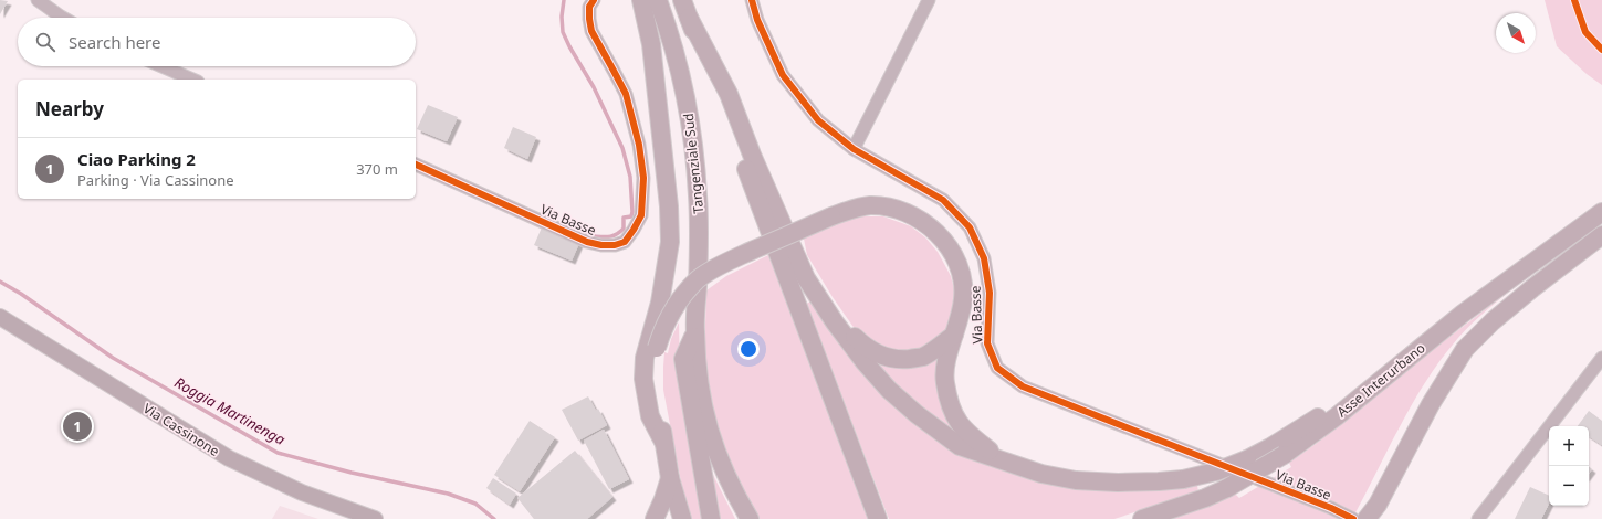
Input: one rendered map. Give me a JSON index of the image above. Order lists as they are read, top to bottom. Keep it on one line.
{"streets":{"highway":["Tangenziale Sud","Asse Interurbano"],"main road":["Via Cassinone"],"street":["Via Basse"]},"water":["Roggia Martinenga"],"north":"bottom right","page":{"search":"Search here","heading":"Nearby","list":[{"mark":"1","name":"Ciao Parking 2","note":"Parking · Via Cassinone","value":"370 m"}],"pins":"1","map_buttons":["+","−"]}}
